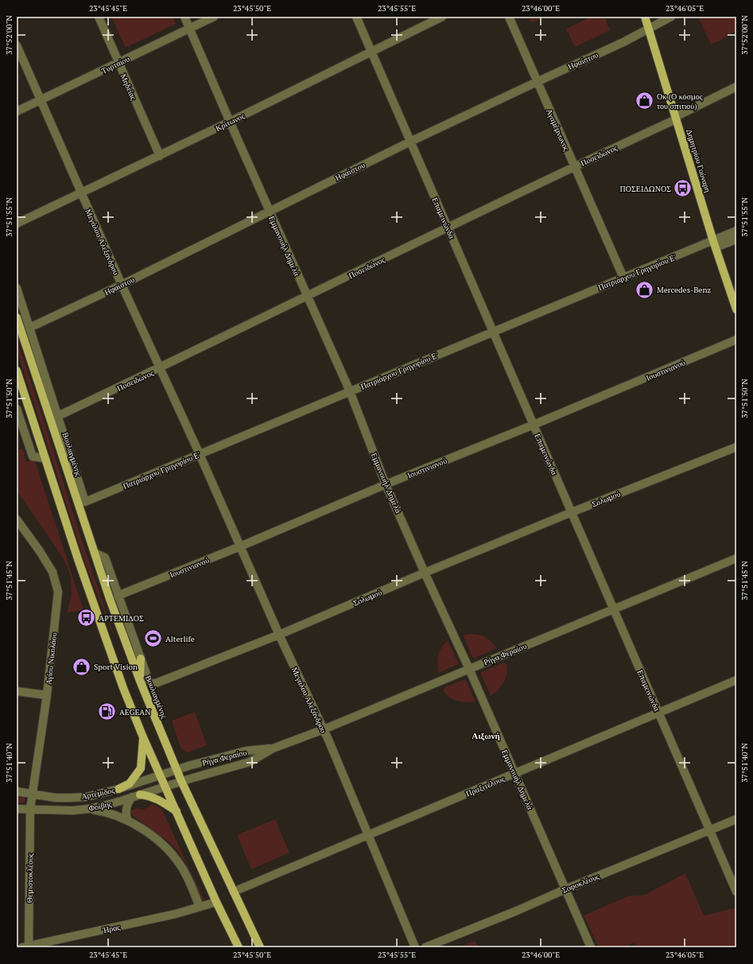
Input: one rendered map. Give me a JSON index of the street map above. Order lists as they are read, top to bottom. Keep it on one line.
{"streets":{"main road":["Δημητρίου Γούναρη","Βουλιαγμένης"],"street":["Ηφαίστου","Τυρταίου","Μηδείας","Κρίτωνος","Αγαμέμνωνος","Ποσειδώνος","Επαμεινώνδα","Μεγάλου Αλεξάνδρου","Εμμανουήλ Δημελά","Πατριάρχου Γρηγορίου E'","Ιουστινιανού","Σολωμού","Ρήγα Φεραίου","Αγίου Νικολάου","Μεγαλου Αλεξάνδρου","Πραξιτέλους","Αρτέμιδος","Φοίβης","Θεμιστοκλέους","Σοφοκλέους","Ήρας"]},"crossings":[["Ηφαίστου","Αγαμέμνωνος"],["Ηφαίστου","Δημητρίου Γούναρη"],["Ηφαίστου","Επαμεινώνδα"],["Ηφαίστου","Μεγάλου Αλεξάνδρου"],["Ηφαίστου","Εμμανουήλ Δημελά"],["Τυρταίου","Μηδείας"],["Τυρταίου","Μεγάλου Αλεξάνδρου"],["Τυρταίου","Εμμανουήλ Δημελά"],["Μηδείας","Κρίτωνος"],["Κρίτωνος","Επαμεινώνδα"],["Κρίτωνος","Μεγάλου Αλεξάνδρου"],["Κρίτωνος","Εμμανουήλ Δημελά"],["Αγαμέμνωνος","Ποσειδώνος"],["Αγαμέμνωνος","Πατριάρχου Γρηγορίου E'"],["Ποσειδώνος","Δημητρίου Γούναρη"],["Ποσειδώνος","Επαμεινώνδα"],["Ποσειδώνος","Μεγάλου Αλεξάνδρου"],["Ποσειδώνος","Εμμανουήλ Δημελά"],["Ποσειδώνος","Πατριάρχου Γρηγορίου E'"],["Δημητρίου Γούναρη","Πατριάρχου Γρηγορίου E'"],["Επαμεινώνδα","Πατριάρχου Γρηγορίου E'"],["Επαμεινώνδα","Ιουστινιανού"],["Επαμεινώνδα","Σολωμού"],["Επαμεινώνδα","Ρήγα Φεραίου"],["Επαμεινώνδα","Πραξιτέλους"],["Επαμεινώνδα","Σοφοκλέους"],["Μεγάλου Αλεξάνδρου","Πατριάρχου Γρηγορίου E'"],["Μεγάλου Αλεξάνδρου","Μεγαλου Αλεξάνδρου"],["Εμμανουήλ Δημελά","Πατριάρχου Γρηγορίου E'"],["Εμμανουήλ Δημελά","Ιουστινιανού"],["Εμμανουήλ Δημελά","Σολωμού"],["Εμμανουήλ Δημελά","Ρήγα Φεραίου"],["Εμμανουήλ Δημελά","Πραξιτέλους"],["Εμμανουήλ Δημελά","Σοφοκλέους"],["Πατριάρχου Γρηγορίου E'","Μεγαλου Αλεξάνδρου"],["Ιουστινιανού","Σολωμού"],["Ιουστινιανού","Μεγαλου Αλεξάνδρου"],["Βουλιαγμένης","Σολωμού"],["Βουλιαγμένης","Ρήγα Φεραίου"],["Βουλιαγμένης","Πραξιτέλους"],["Βουλιαγμένης","Αρτέμιδος"],["Βουλιαγμένης","Φοίβης"],["Σολωμού","Μεγαλου Αλεξάνδρου"],["Ρήγα Φεραίου","Μεγαλου Αλεξάνδρου"],["Ρήγα Φεραίου","Αρτέμιδος"],["Ρήγα Φεραίου","Φοίβης"],["Αγίου Νικολάου","Αρτέμιδος"],["Αγίου Νικολάου","Φοίβης"],["Αγίου Νικολάου","Θεμιστοκλέους"],["Μεγαλου Αλεξάνδρου","Πραξιτέλους"],["Φοίβης","Θεμιστοκλέους"],["Θεμιστοκλέους","Ήρας"]],"districts":["Αιξωνή"],"places":{"shop":["Οκ (Ο κόσμος του σπιτιού)","Mercedes-Benz","Sport Vision"],"bus stop":["ΠΟΣΕΙΔΩΝΟΣ","ΑΡΤΕΜΙΔΟΣ"],"sports":["Alterlife"],"fuel station":["AEGEAN"]},"coordinates":["23°45'45\"E","23°45'50\"E","23°45'55\"E","23°46'00\"E","23°46'05\"E","37°52'00\"N","37°51'55\"N","37°51'50\"N","37°51'45\"N","37°51'40\"N"]}
